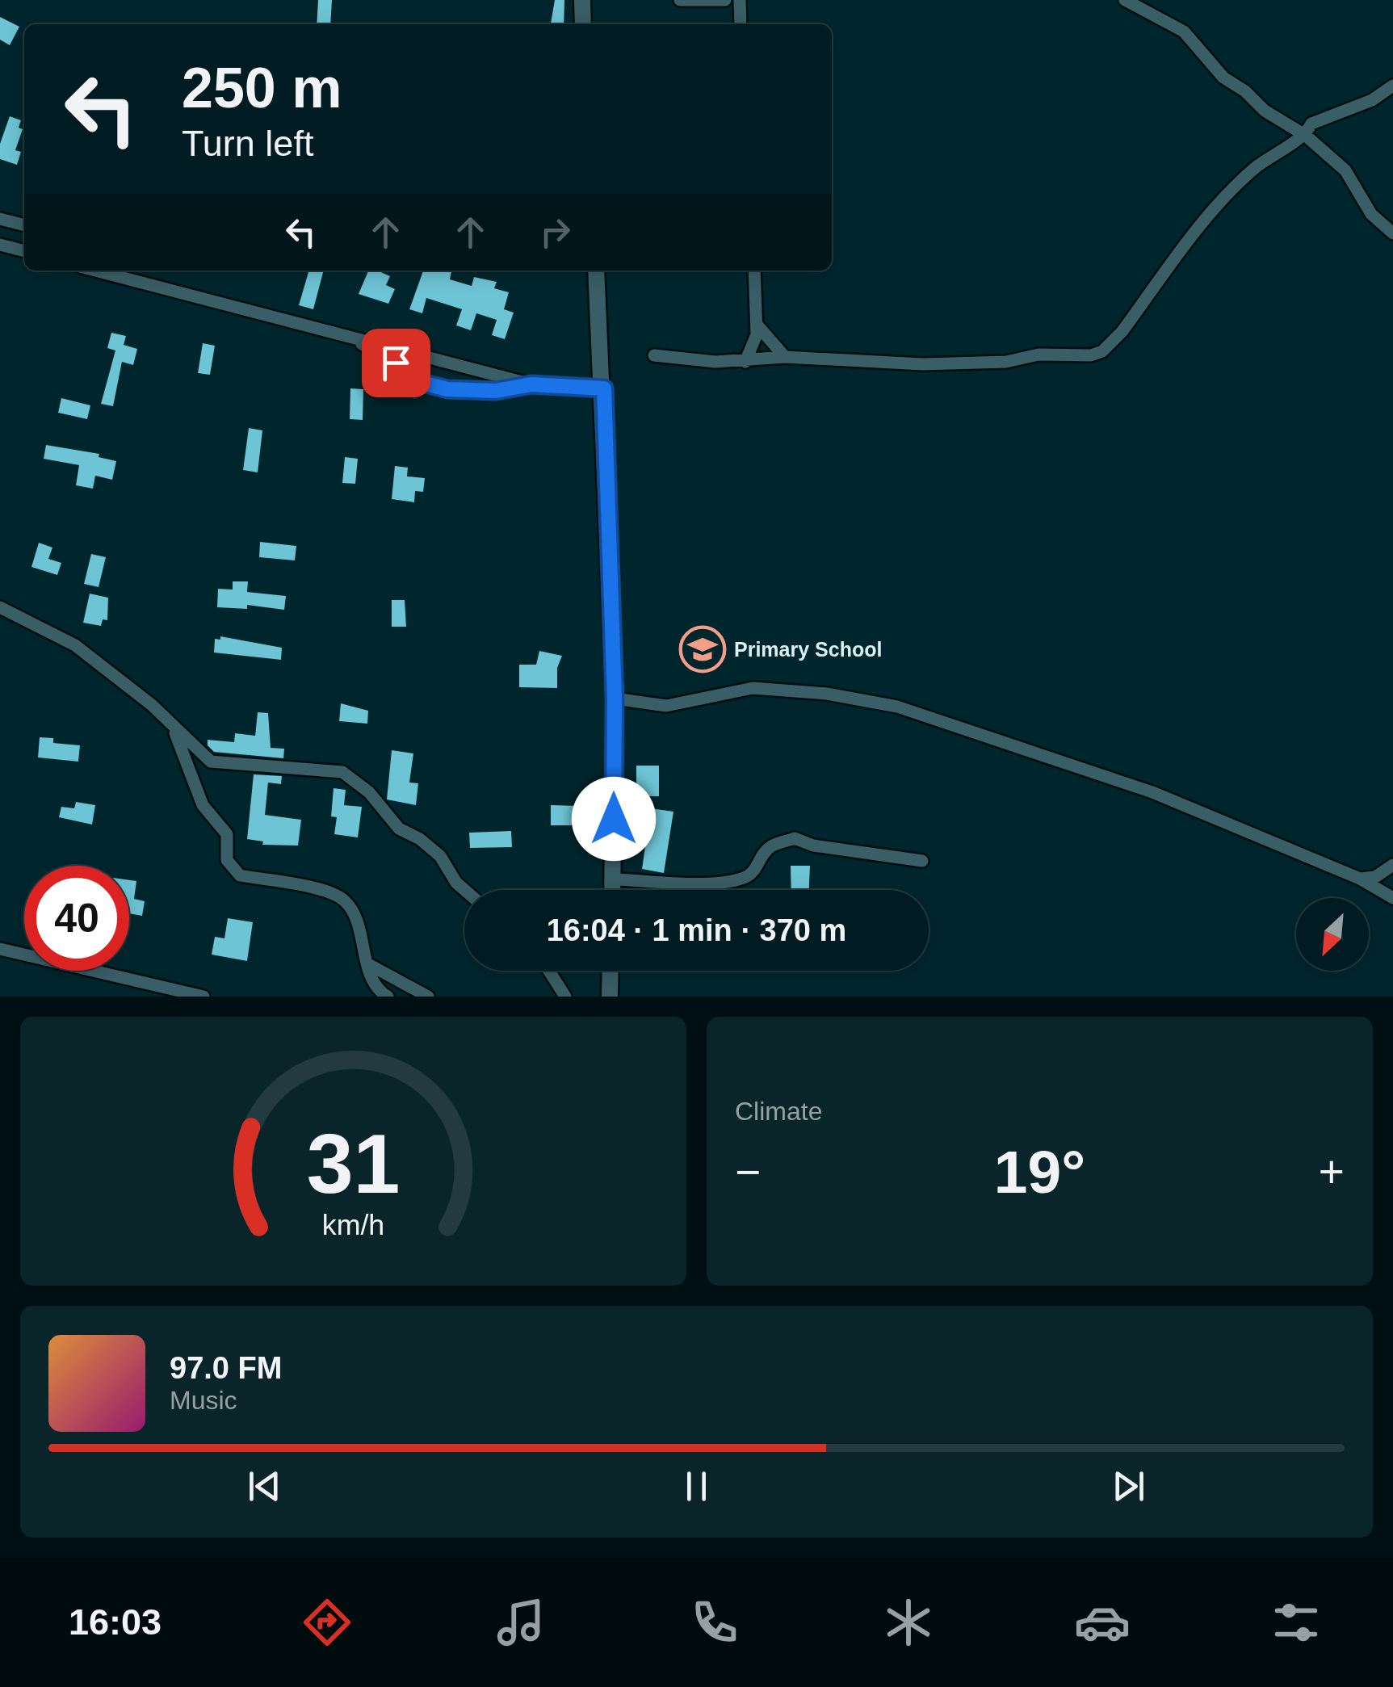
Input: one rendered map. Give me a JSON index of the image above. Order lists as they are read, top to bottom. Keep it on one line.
{"places":{"school or university":["Primary School"]},"north":"bottom left","page":{"turn":["250 m","Turn left"],"limit":"40","trip":"16:04 · 1 min · 370 m","tile":"Climate","heat":["−","19°","+"],"song":["97.0 FM","Music"],"tabs":"16:03","gauge":["31","km/h"]}}
